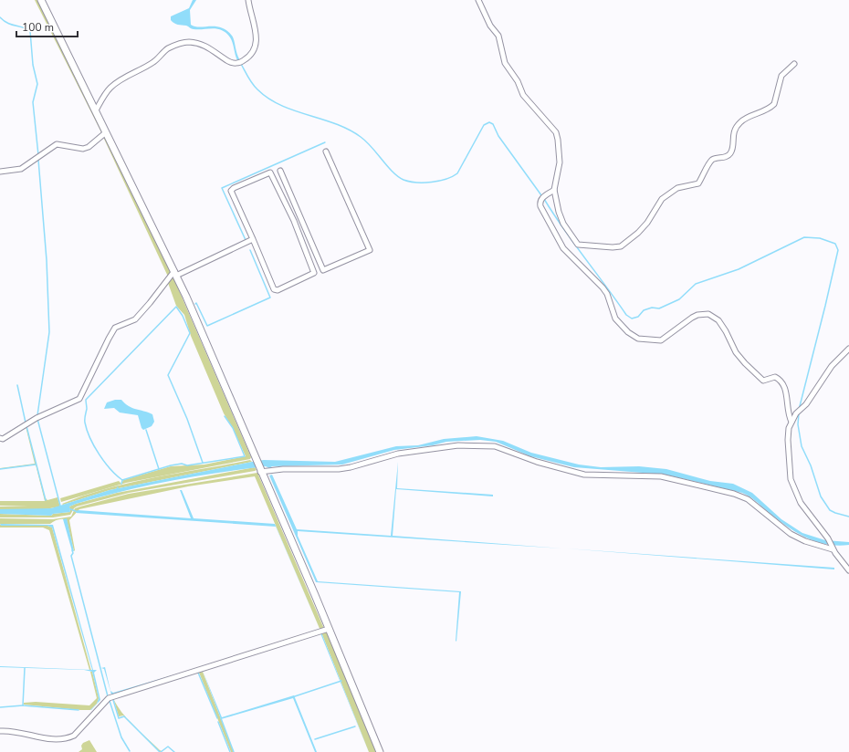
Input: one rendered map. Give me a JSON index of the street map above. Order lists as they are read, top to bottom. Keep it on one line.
{"scale_bar":"100 m"}
